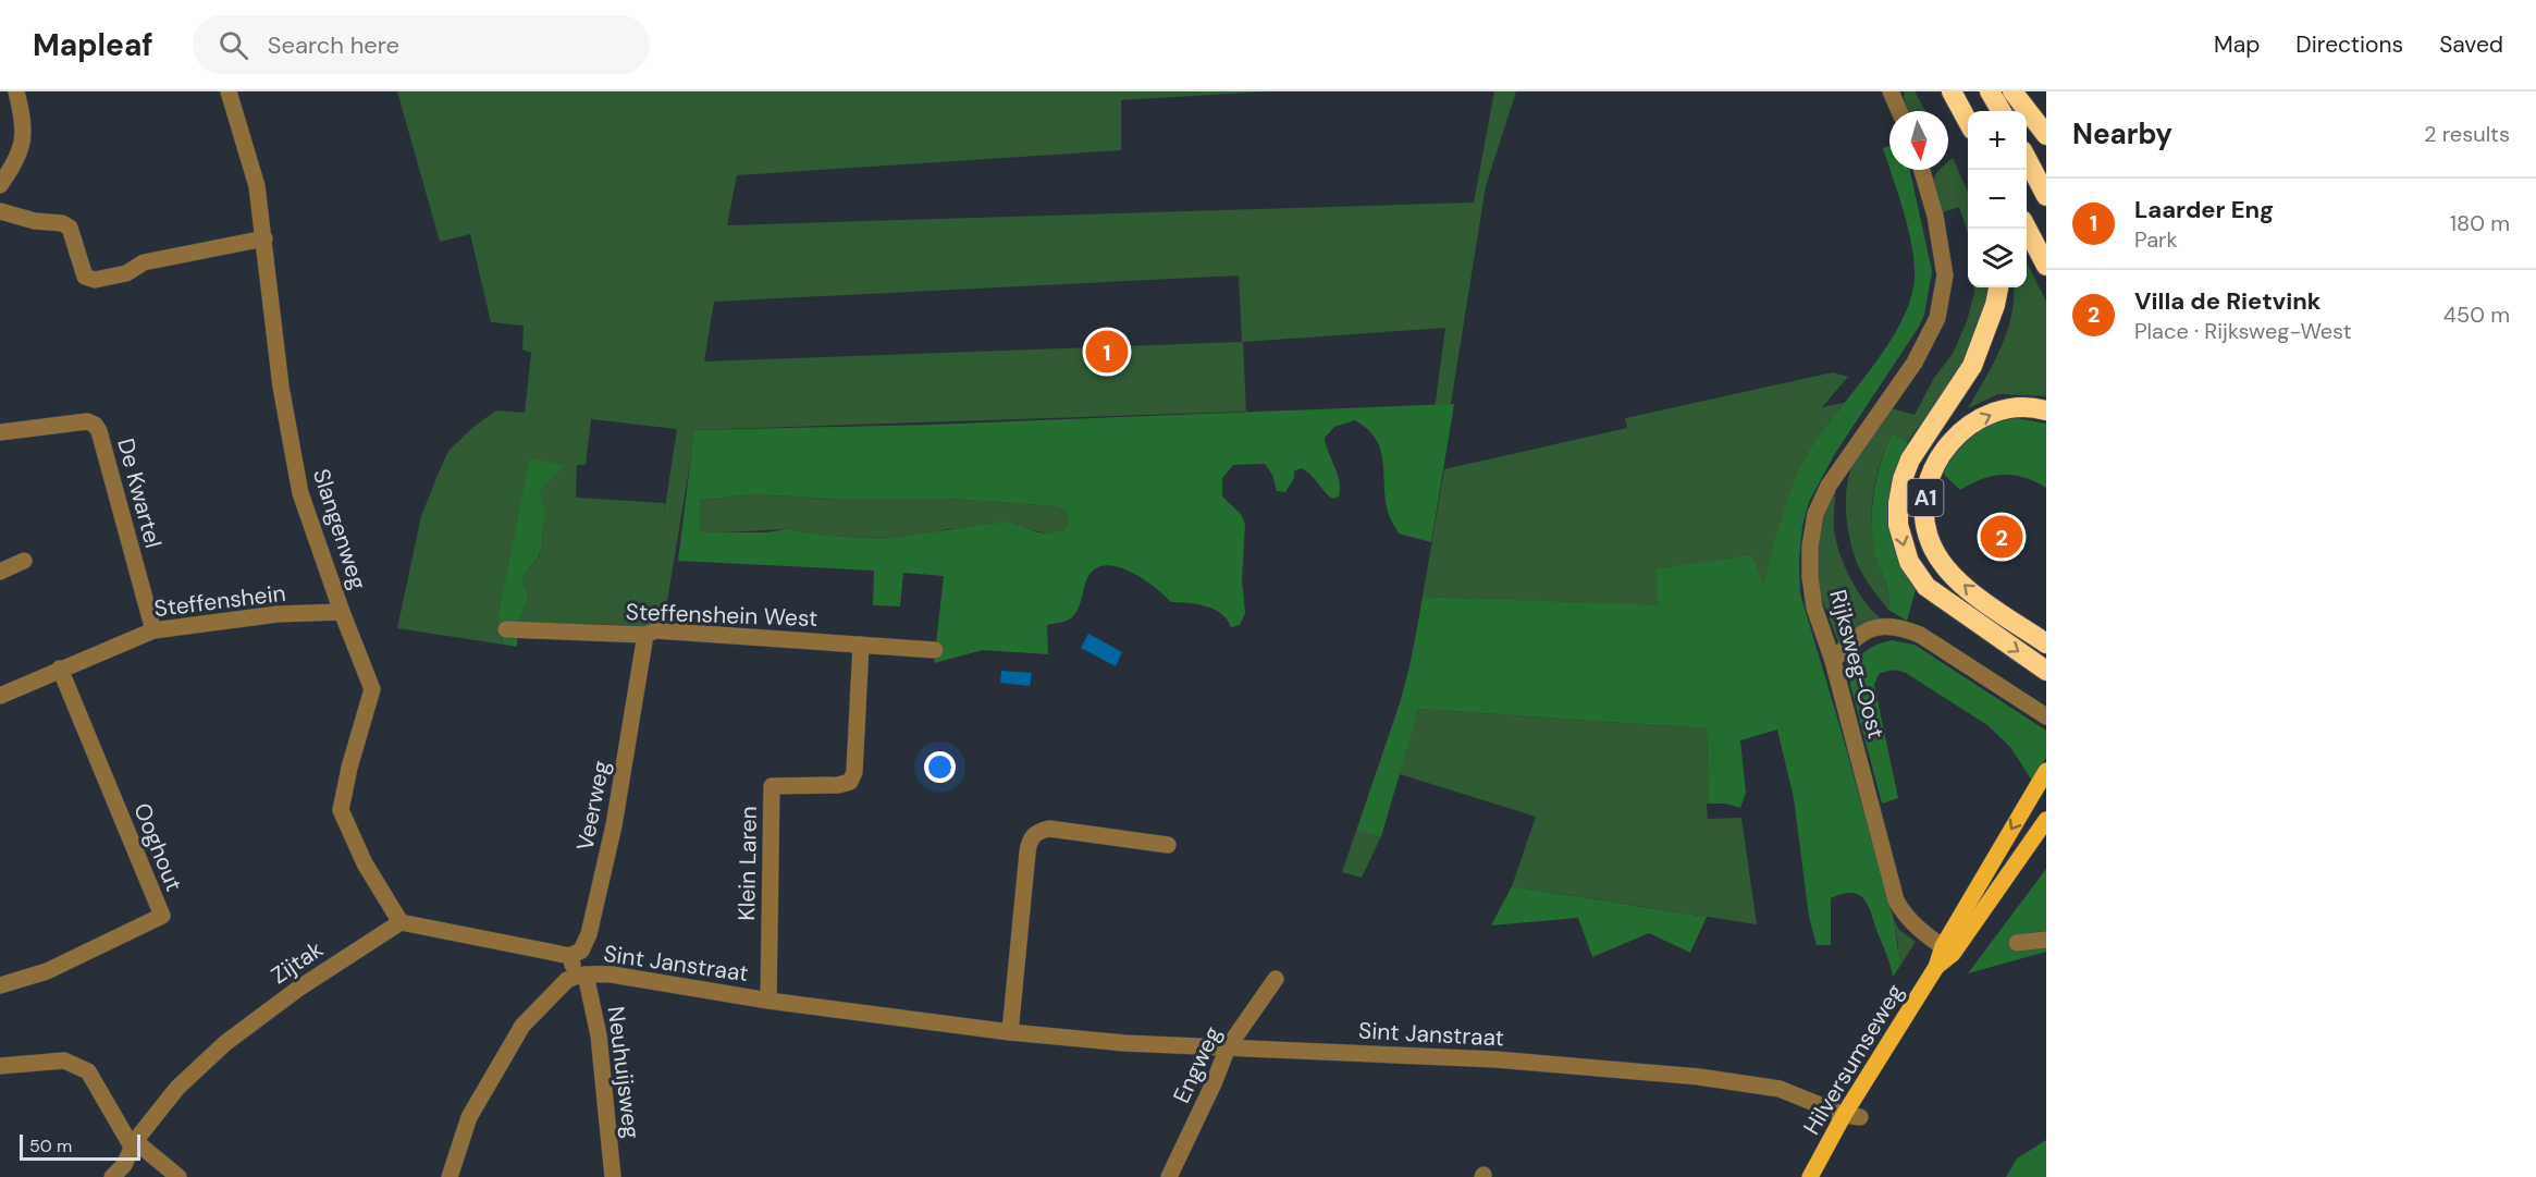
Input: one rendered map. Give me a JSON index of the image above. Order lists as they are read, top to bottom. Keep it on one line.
{"streets":{"highway":["A1"],"main road":["Hilversumseweg"],"street":["De Kwartel","Slangenweg","Steffenshein","Steffenshein West","Rijksweg-Oost","Veerweg","Ooghout","Klein Laren","Zijtak","Sint Janstraat","Engweg","Neuhuijsweg"]},"crossings":[["De Kwartel","Steffenshein"],["Slangenweg","Steffenshein"],["Steffenshein","Ooghout"],["Steffenshein West","Veerweg"],["Steffenshein West","Klein Laren"],["Rijksweg-Oost","Hilversumseweg"],["Klein Laren","Sint Janstraat"],["Sint Janstraat","Hilversumseweg"],["Sint Janstraat","Engweg"],["Sint Janstraat","Neuhuijsweg"]],"scale_bar":"50 m","north":"bottom","page":{"header":"Mapleaf","search":"Search here","nav":["Map","Directions","Saved"],"heading":["Nearby","2 results"],"map_buttons":["+","−"],"list":[{"mark":"1","name":"Laarder Eng","note":"Park","value":"180 m"},{"mark":"2","name":"Villa de Rietvink","note":"Place · Rijksweg-West","value":"450 m"}],"pins":["1","2"],"scale":"50 m"}}
